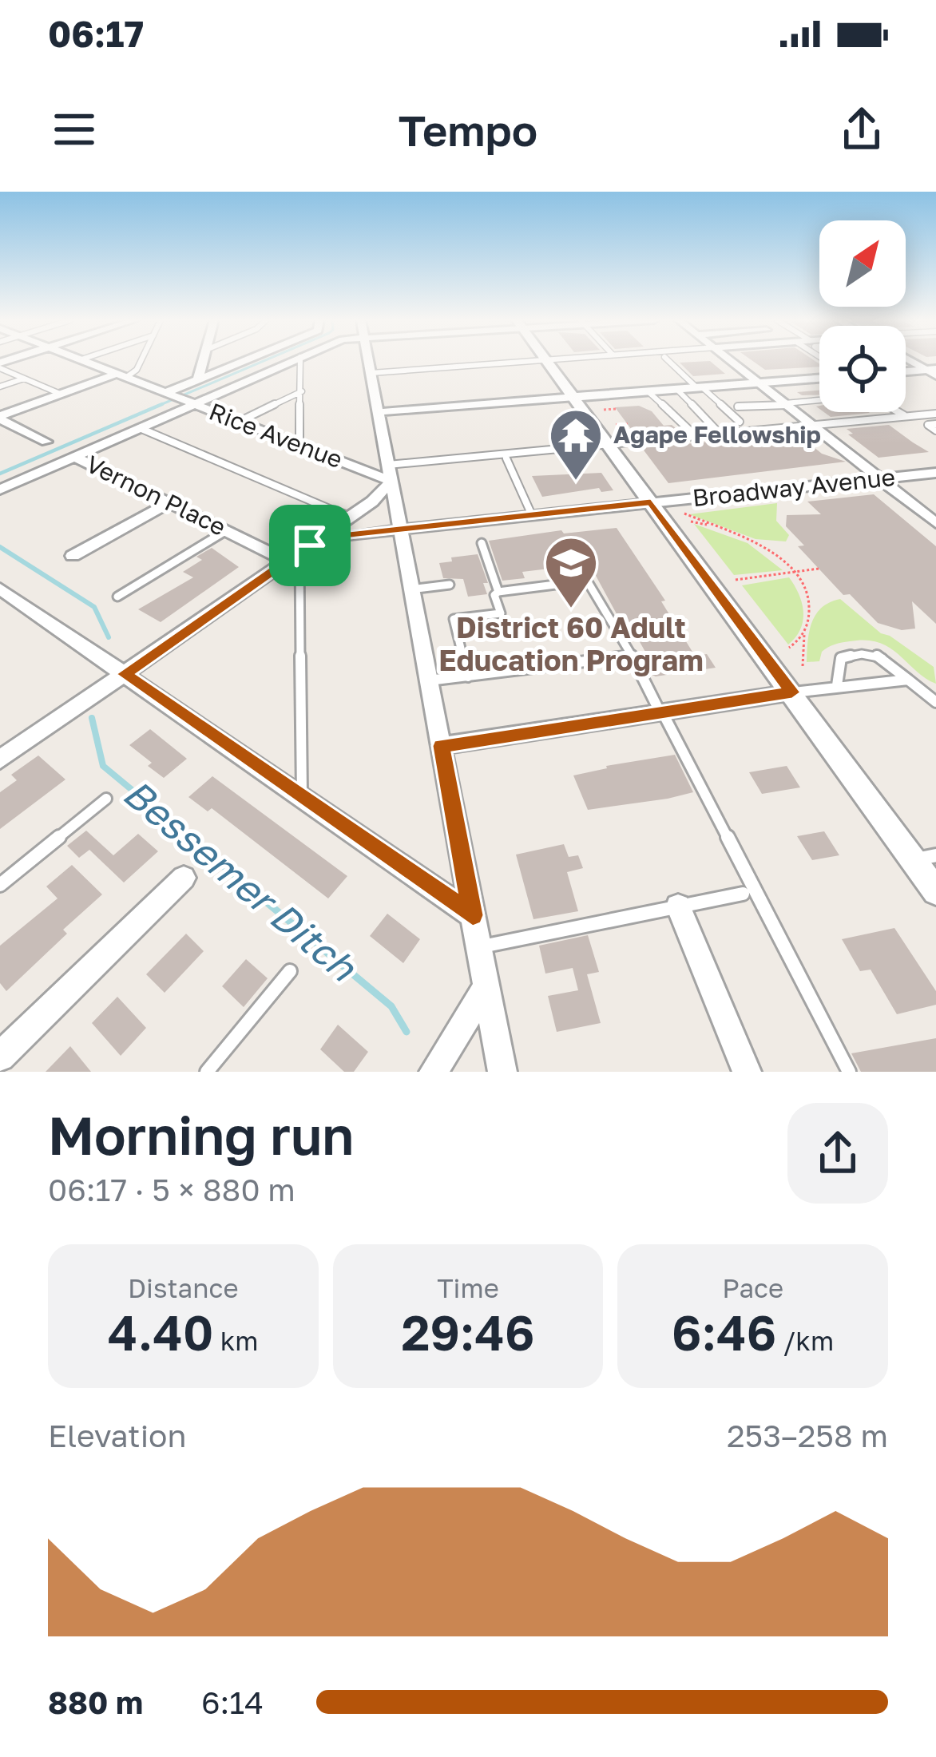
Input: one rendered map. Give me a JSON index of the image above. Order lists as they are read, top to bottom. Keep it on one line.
{"streets":{"street":["Rice Avenue","Broadway Avenue","Vernon Place"]},"crossings":[["Broadway Avenue","Vernon Place"]],"water":["Bessemer Ditch"],"places":{"temple":["Agape Fellowship"],"school or university":["District 60 Adult Education Program"]},"north":"top right","page":{"status":"06:17","header":"Tempo","heading":["Morning run","06:17 · 5 × 880 m"],"stats":[["Distance","4.40 km"],["Time","29:46"],["Pace","6:46 /km"]],"chart":["Elevation","253–258 m"],"list":[{"name":"880 m","note":"6:14"}]}}
